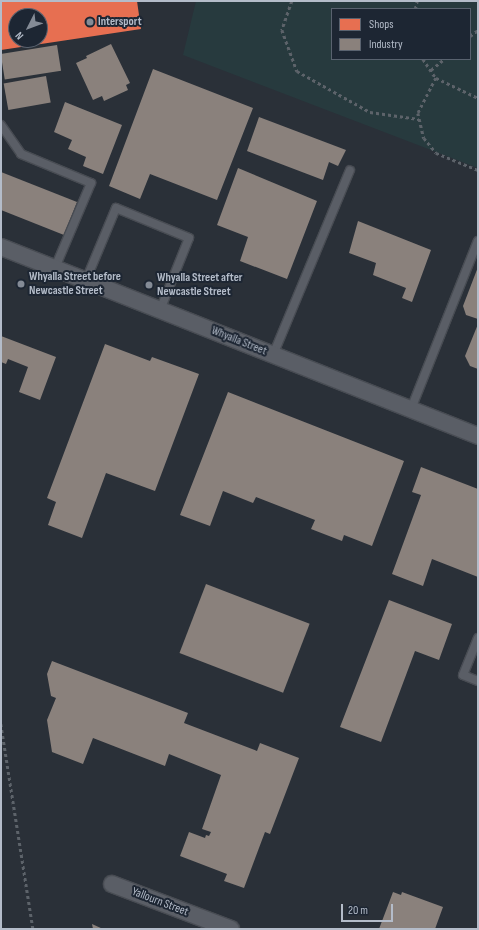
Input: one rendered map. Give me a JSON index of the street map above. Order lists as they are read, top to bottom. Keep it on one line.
{"streets":{"street":["Whyalla Street","Yallourn Street"]},"places":["Intersport","Whyalla Street before Newcastle Street","Whyalla Street after Newcastle Street"],"legend":["Shops","Industry"],"scale_bar":"20 m","north":"bottom left"}
